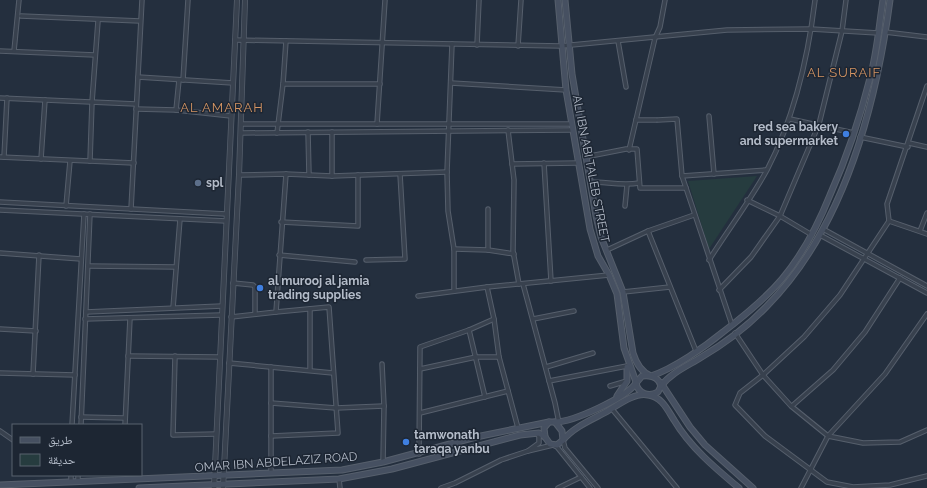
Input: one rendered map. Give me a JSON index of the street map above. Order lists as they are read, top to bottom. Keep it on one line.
{"streets":{"main road":["ALI IBN ABI TALEB STREET","OMAR IBN ABDELAZIZ ROAD"]},"crossings":[["ALI IBN ABI TALEB STREET","OMAR IBN ABDELAZIZ ROAD"]],"districts":["AL SURAIF","AL AMARAH"],"places":["red sea bakery and supermarket","spl","al murooj al jamia trading supplies","tamwonath taraqa yanbu"],"legend":["طريق","حديقة"]}
